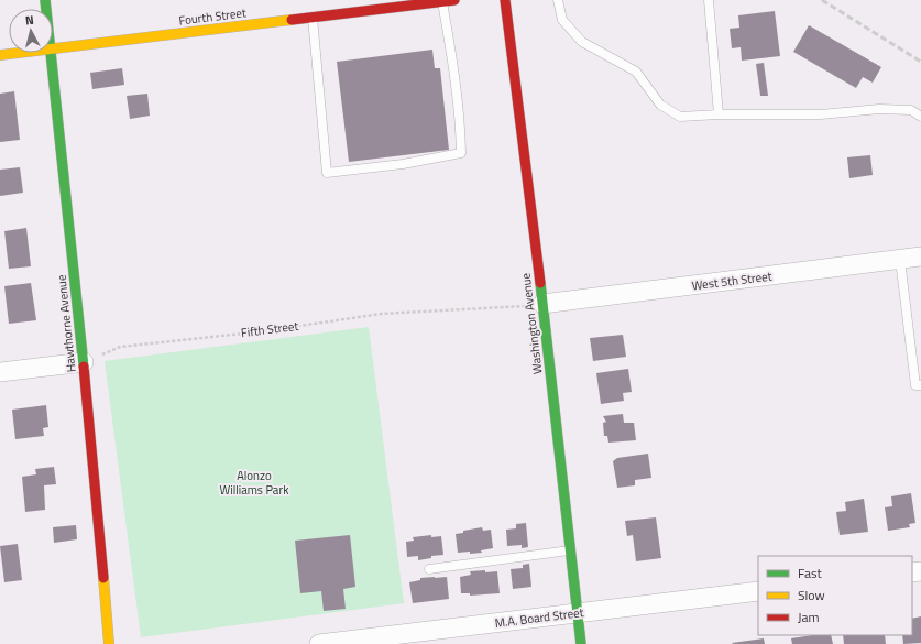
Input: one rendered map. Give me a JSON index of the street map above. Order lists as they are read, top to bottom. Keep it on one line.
{"streets":{"street":["Fourth Street","West 5th Street","Hawthorne Avenue","Washington Avenue","M.A. Board Street"],"path":["Fifth Street"]},"crossings":[["West 5th Street","Washington Avenue"],["West 5th Street","Fifth Street"],["Hawthorne Avenue","Fifth Street"],["Washington Avenue","Fifth Street"],["Washington Avenue","M.A. Board Street"]],"parks":["Alonzo Williams Park"],"legend":["Fast","Slow","Jam"],"north":"top"}
